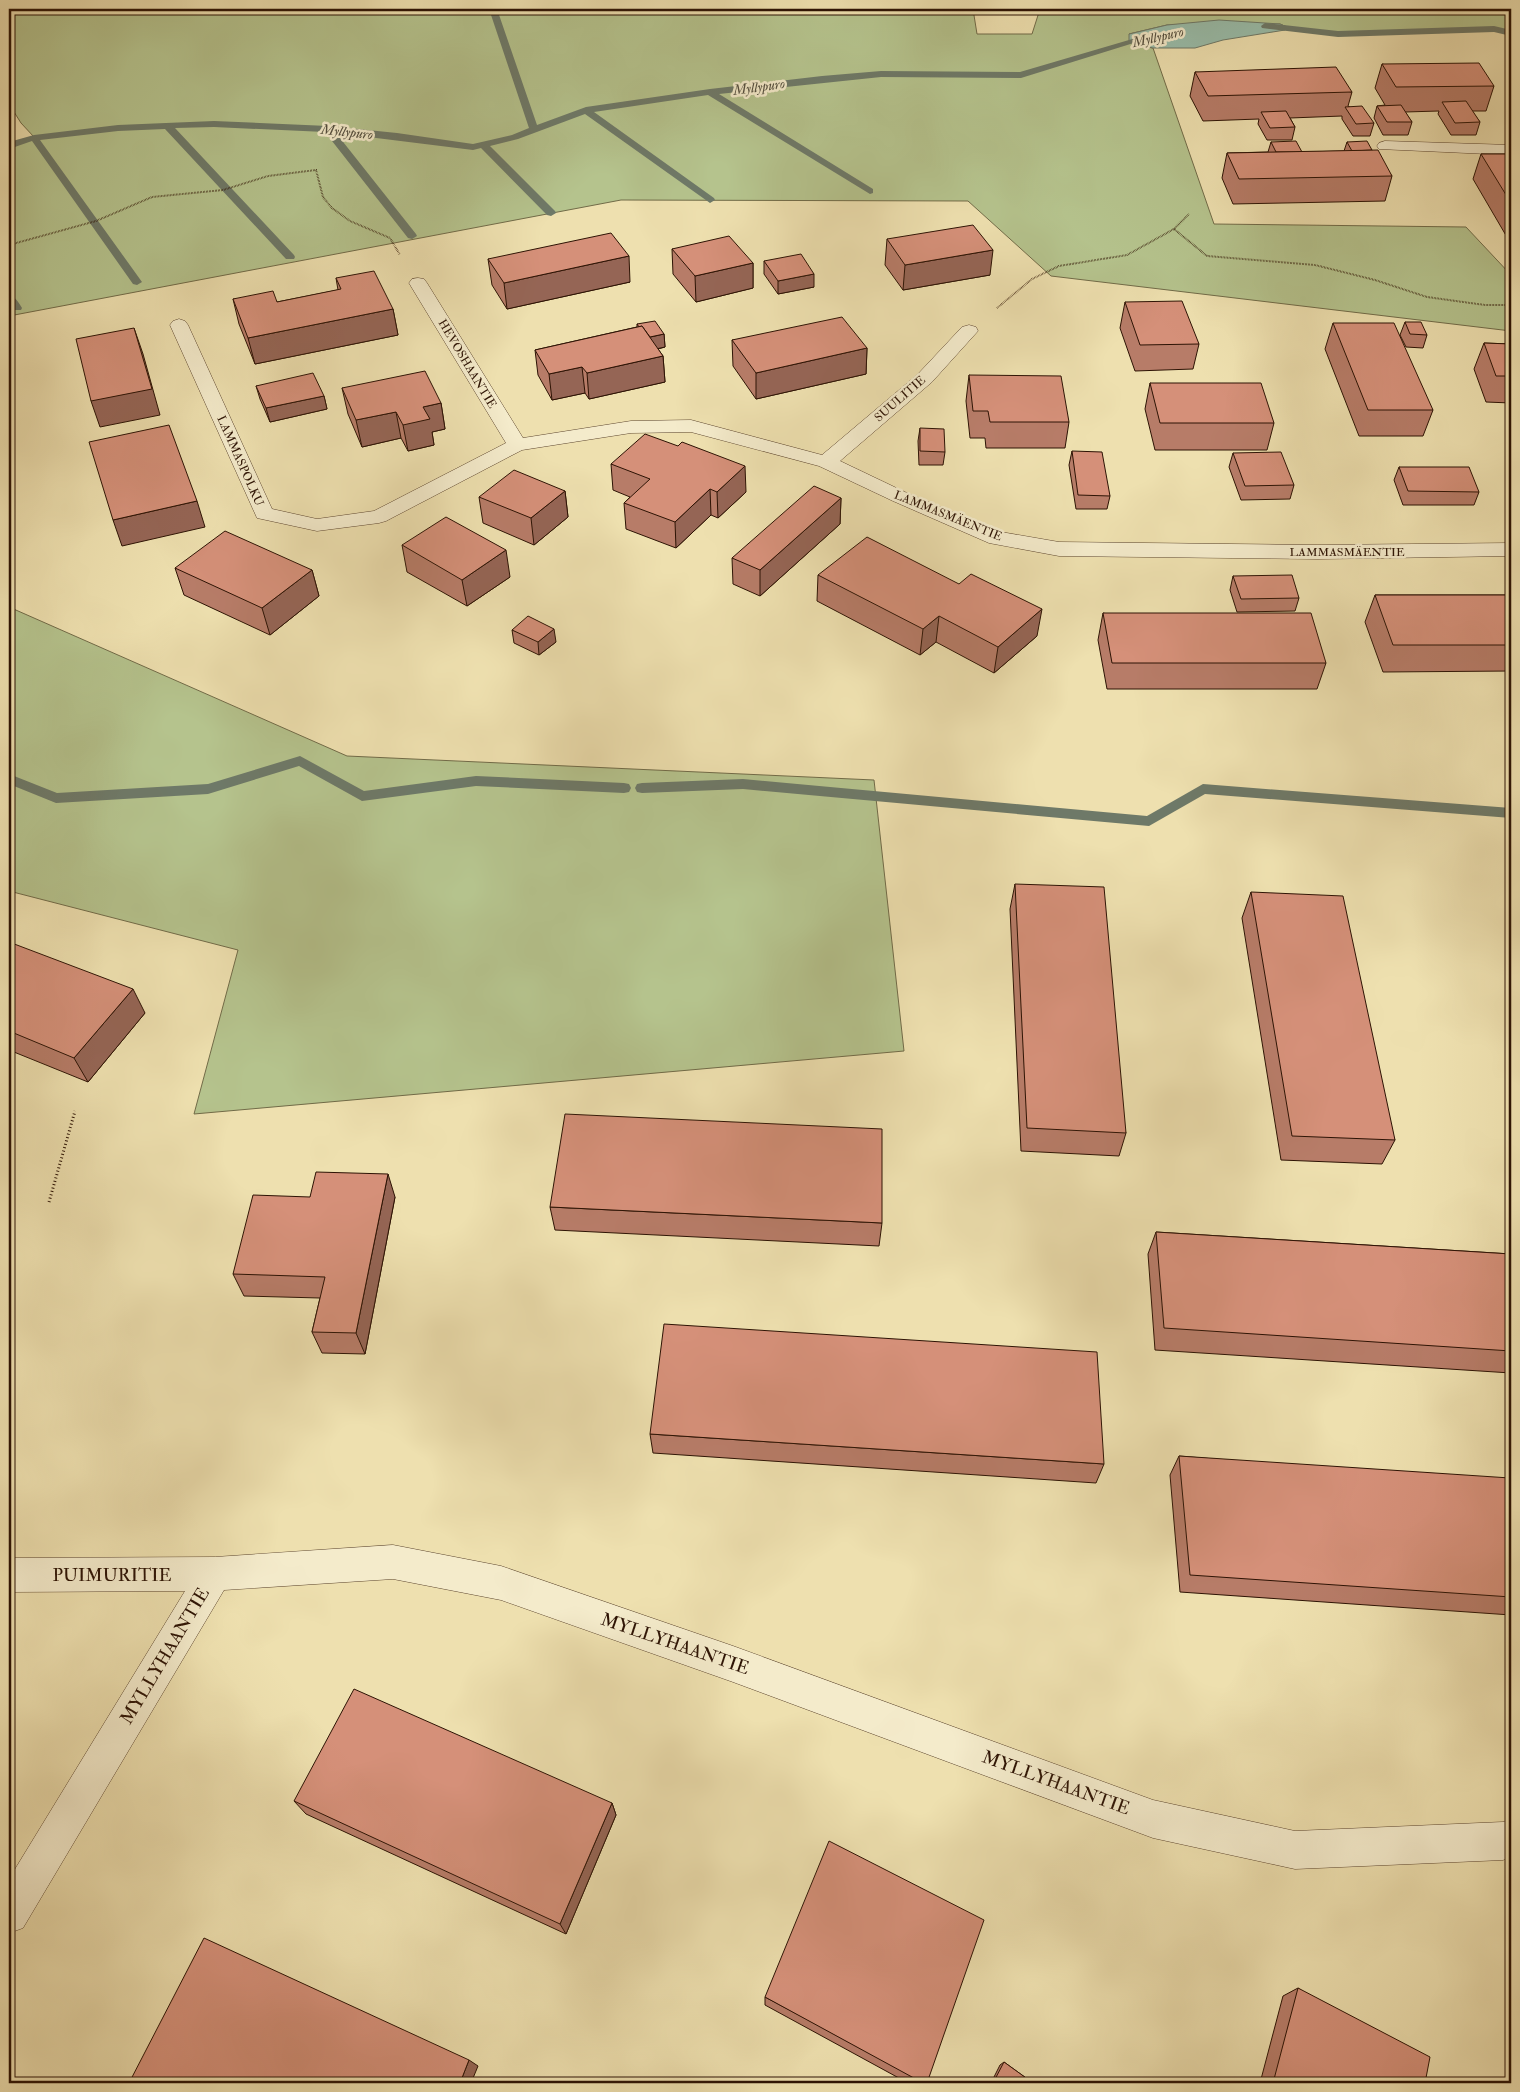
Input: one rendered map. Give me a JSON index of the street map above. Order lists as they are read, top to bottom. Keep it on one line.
{"streets":{"street":["HEVOSHAANTIE","SUULITIE","LAMMASPOLKU","LAMMASMÄENTIE","PUIMURITIE","MYLLYHAANTIE"]},"crossings":[["HEVOSHAANTIE","LAMMASPOLKU"],["HEVOSHAANTIE","LAMMASMÄENTIE"],["SUULITIE","LAMMASMÄENTIE"],["LAMMASPOLKU","LAMMASMÄENTIE"],["PUIMURITIE","MYLLYHAANTIE"]],"water":["Myllypuro"]}
